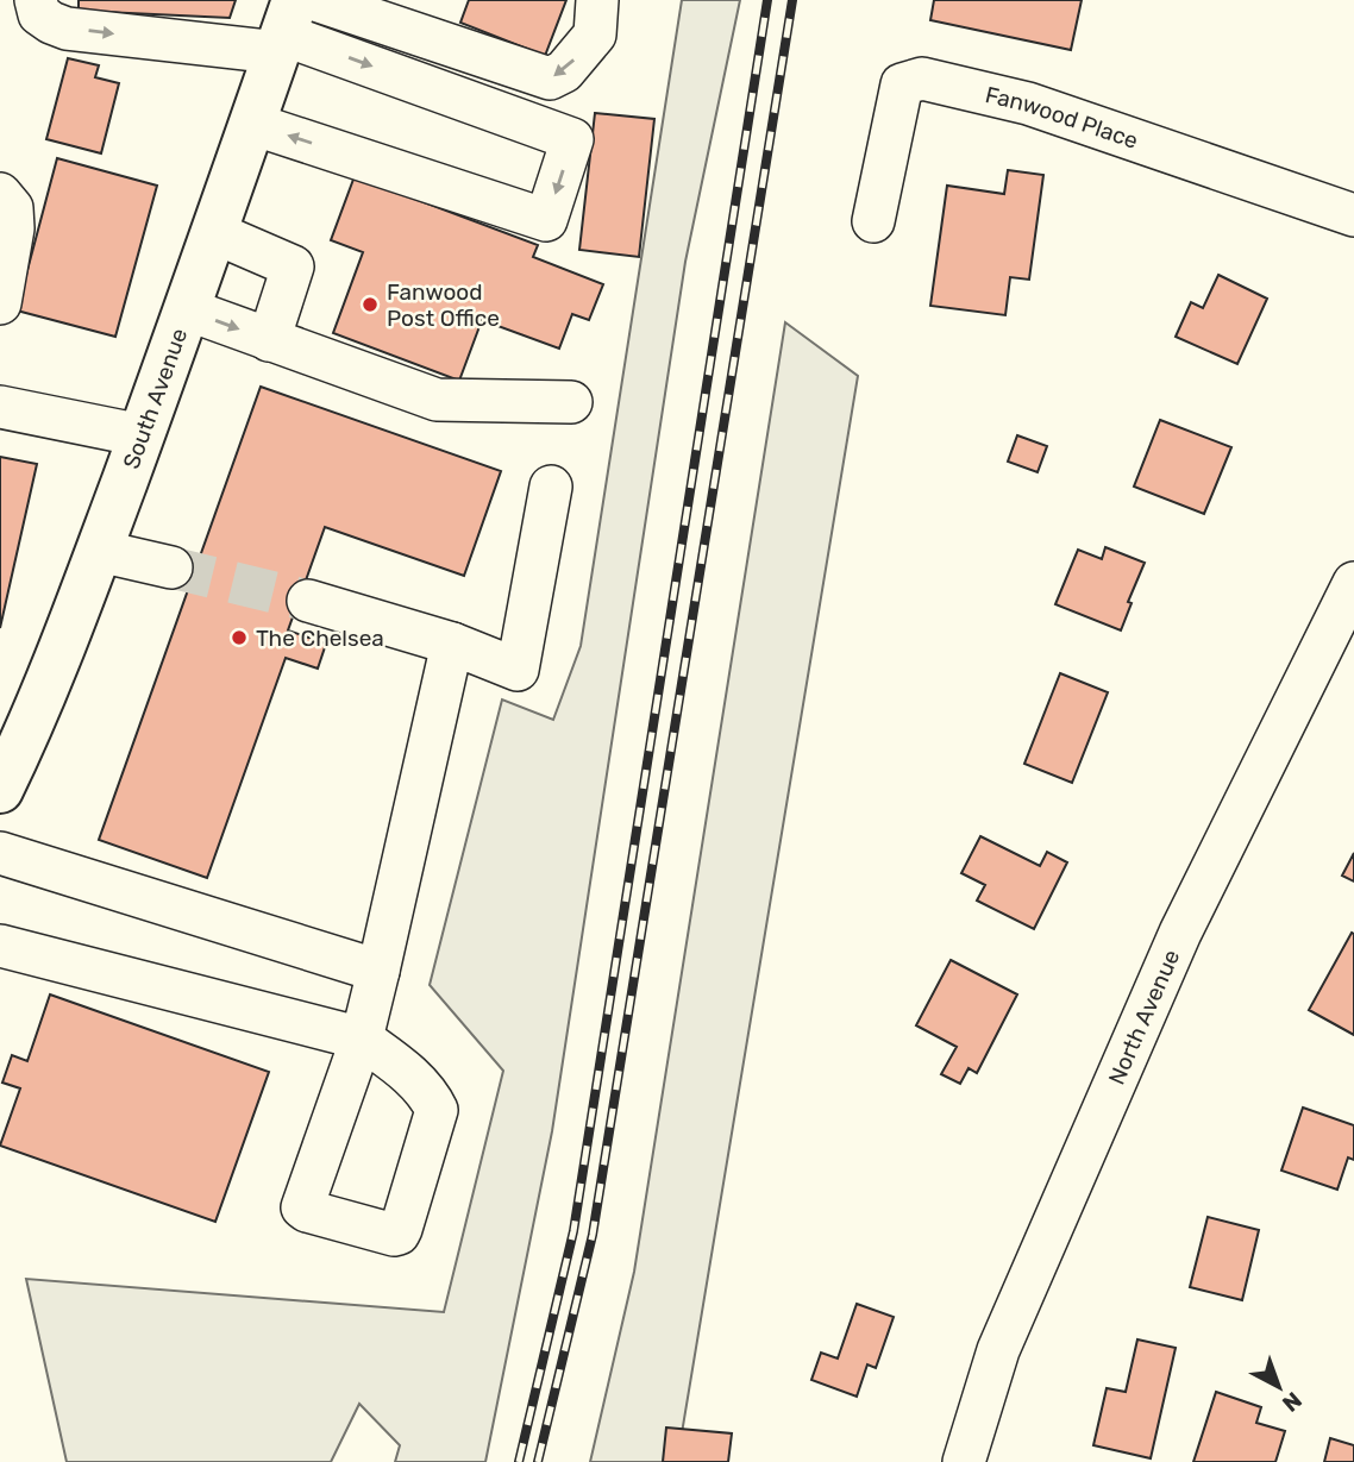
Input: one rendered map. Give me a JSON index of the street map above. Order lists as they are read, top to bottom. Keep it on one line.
{"streets":{"main road":["South Avenue"],"street":["Fanwood Place","North Avenue"]},"places":["Fanwood Post Office","The Chelsea"],"north":"bottom right"}
